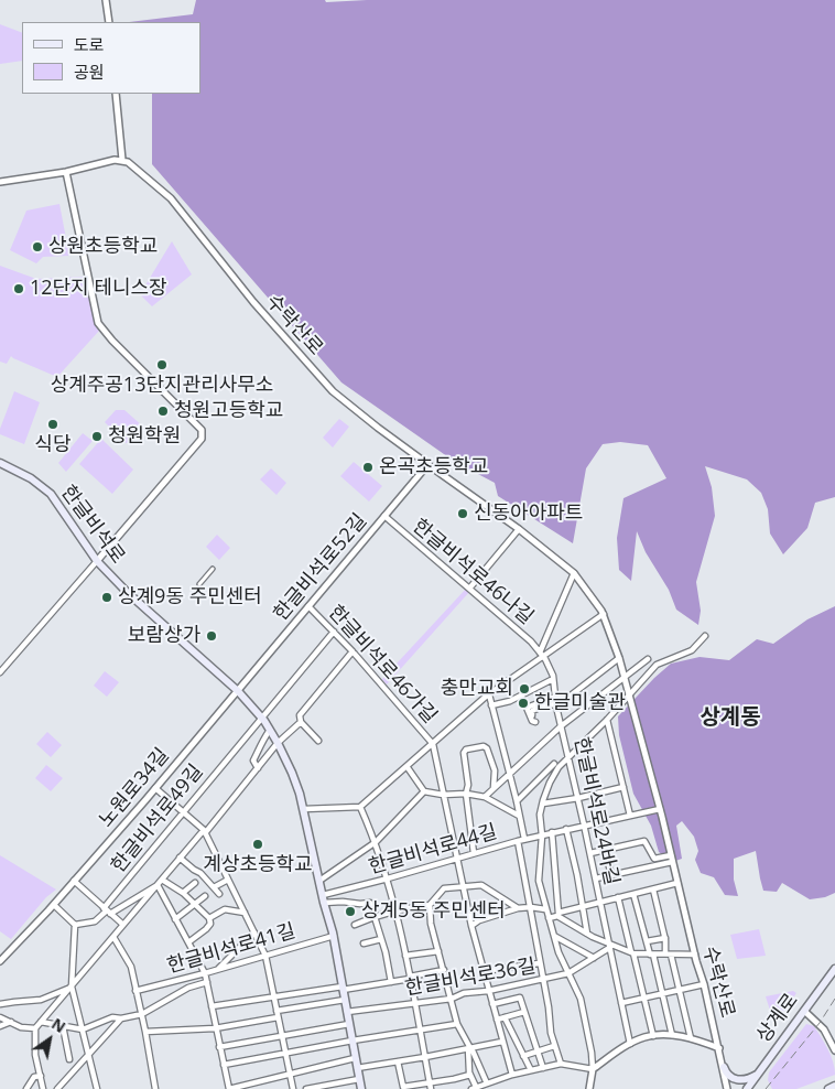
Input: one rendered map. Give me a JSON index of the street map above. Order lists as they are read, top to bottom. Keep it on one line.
{"streets":{"main road":["한글비석로","상계로"],"street":["수락산로","한글비석로52길","한글비석로46나길","한글비석로46가길","노원로34길","한글비석로24바길","한글비석로49길","한글비석로44길","한글비석로41길","한글비석로36길"]},"crossings":[["수락산로","한글비석로52길"],["수락산로","한글비석로46나길"],["수락산로","한글비석로24바길"],["수락산로","한글비석로44길"],["한글비석로","한글비석로52길"],["한글비석로","노원로34길"],["한글비석로","한글비석로49길"],["한글비석로","한글비석로44길"],["한글비석로","한글비석로41길"],["한글비석로","한글비석로36길"],["한글비석로52길","한글비석로46나길"],["한글비석로52길","한글비석로46가길"],["한글비석로52길","노원로34길"],["한글비석로46나길","한글비석로24바길"],["한글비석로46가길","한글비석로49길"],["한글비석로24바길","한글비석로44길"],["한글비석로24바길","한글비석로36길"]],"districts":["상계동"],"places":["상원초등학교","12단지 테니스장","상계주공13단지관리사무소","청원고등학교","식당","청원학원","온곡초등학교","신동아아파트","상계9동 주민센터","보람상가","충만교회","한글미술관","계상초등학교","상계5동 주민센터"],"legend":["도로","공원"],"north":"top right"}
